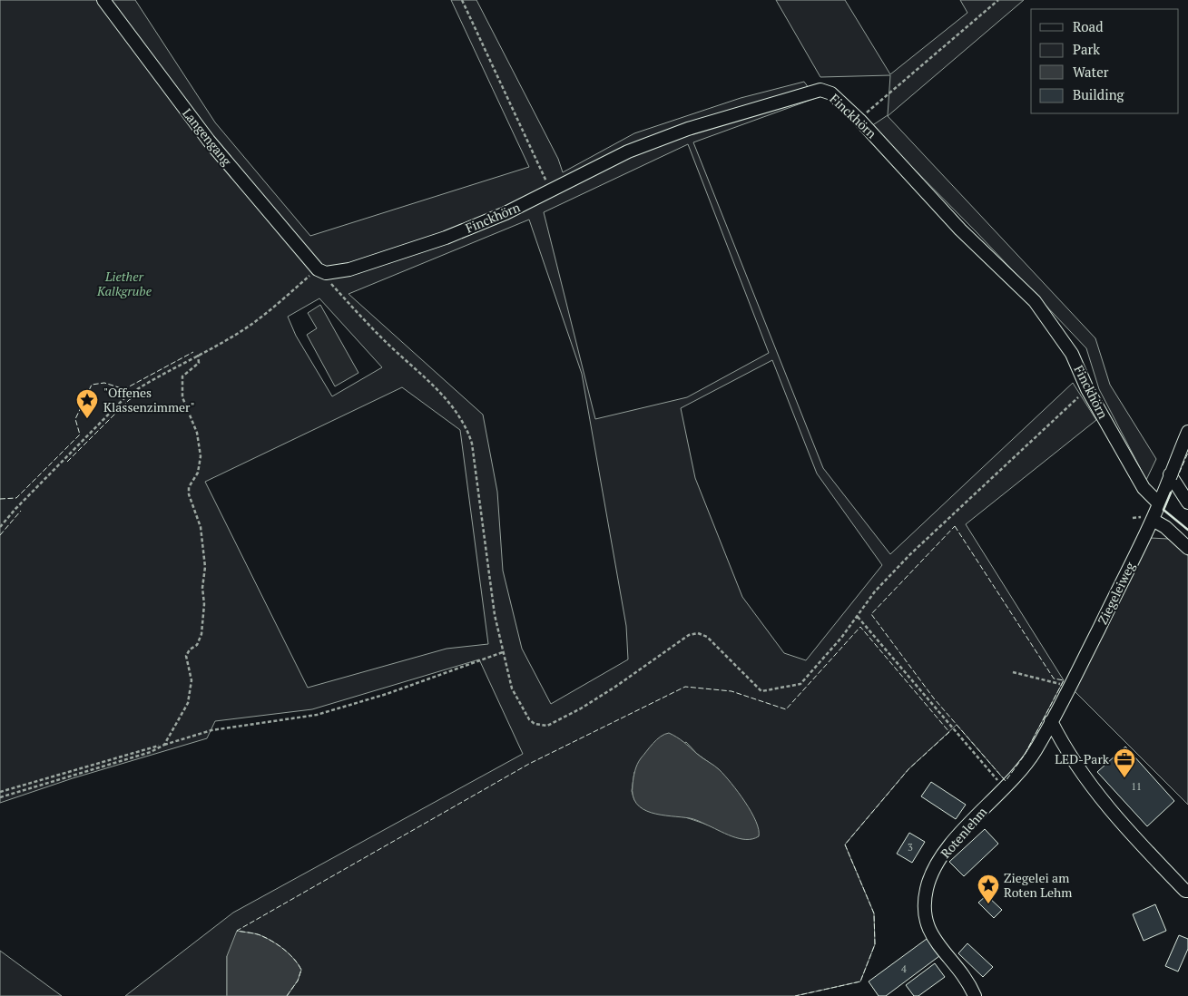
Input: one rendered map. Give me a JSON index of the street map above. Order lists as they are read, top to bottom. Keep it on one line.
{"streets":{"street":["Finckhörn","Langengang","Ziegeleiweg","Rotenlehm"]},"crossings":[["Finckhörn","Langengang"],["Finckhörn","Ziegeleiweg"],["Ziegeleiweg","Rotenlehm"]],"parks":["Liether Kalkgrube"],"places":{"place":["\"Offenes Klassenzimmer\"","Ziegelei am Roten Lehm"],"office":["LED-Park"]},"house_numbers":["11","3","4"],"legend":["Road","Park","Water","Building"]}
